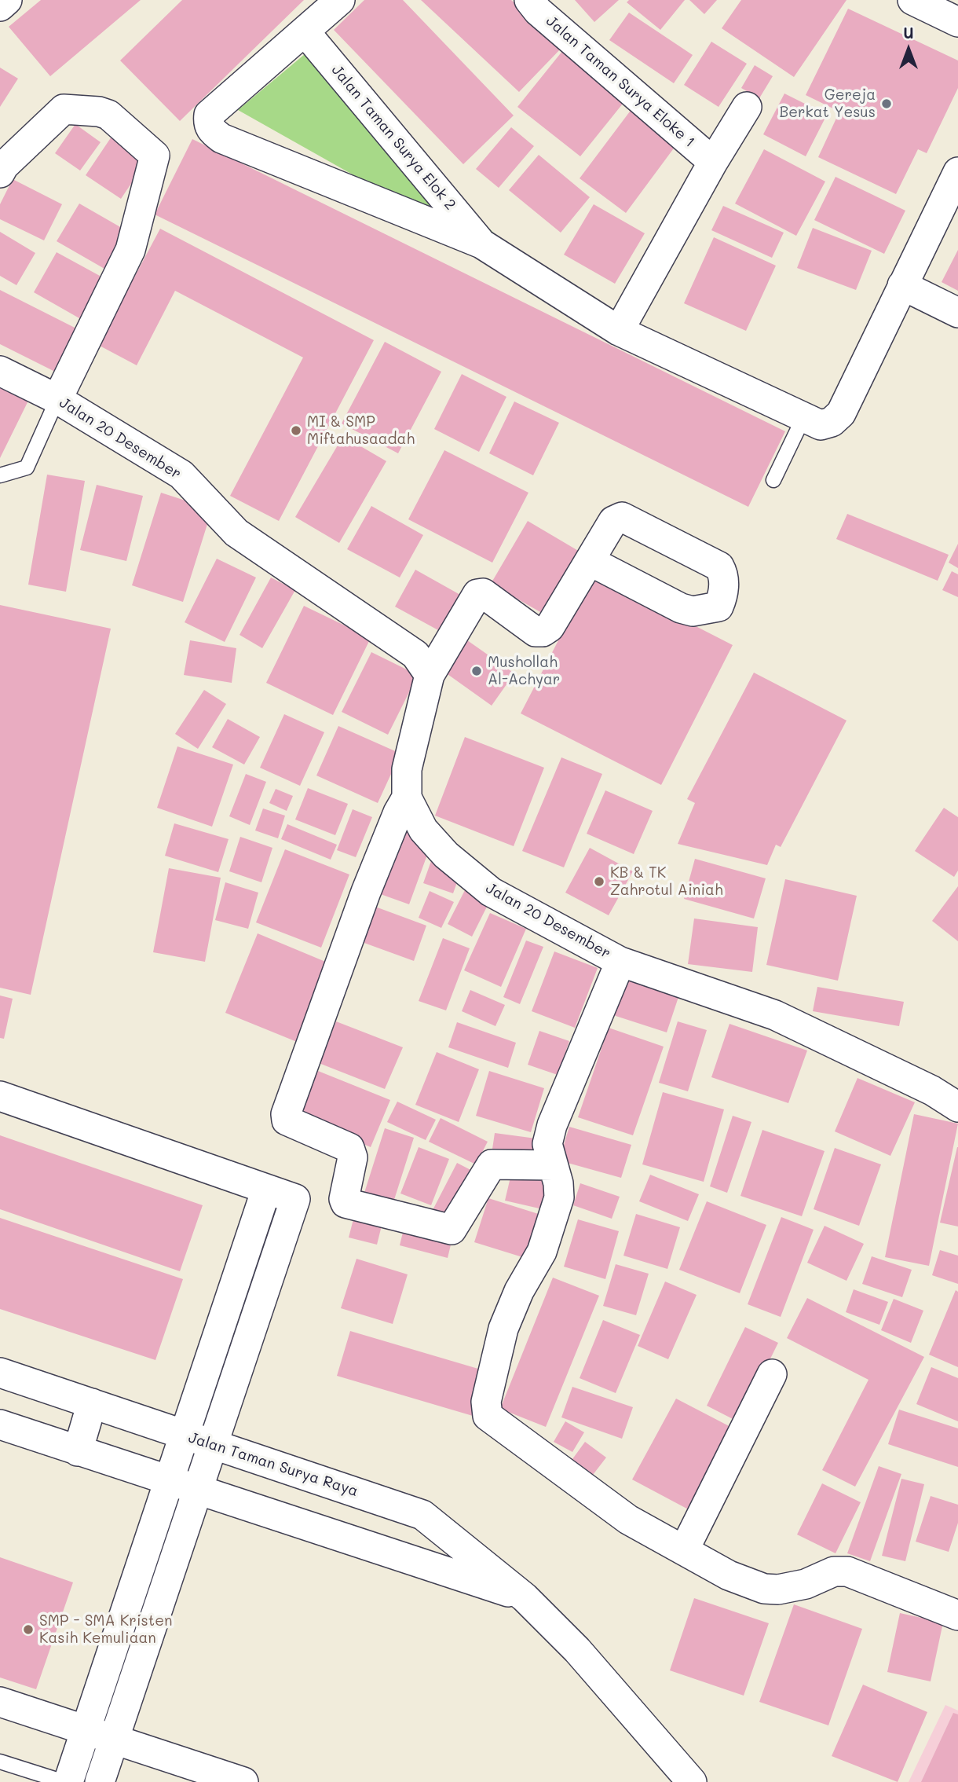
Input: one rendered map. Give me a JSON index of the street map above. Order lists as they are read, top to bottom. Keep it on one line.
{"streets":{"street":["Jalan Taman Surya Eloke 1","Jalan Taman Surya Elok 2","Jalan 20 Desember","Jalan Taman Surya Raya"]},"places":["Gereja Berkat Yesus","MI & SMP Miftahusaadah","Mushollah Al-Achyar","KB & TK Zahrotul Ainiah","SMP - SMA Kristen Kasih Kemuliaan"],"north":"top"}
